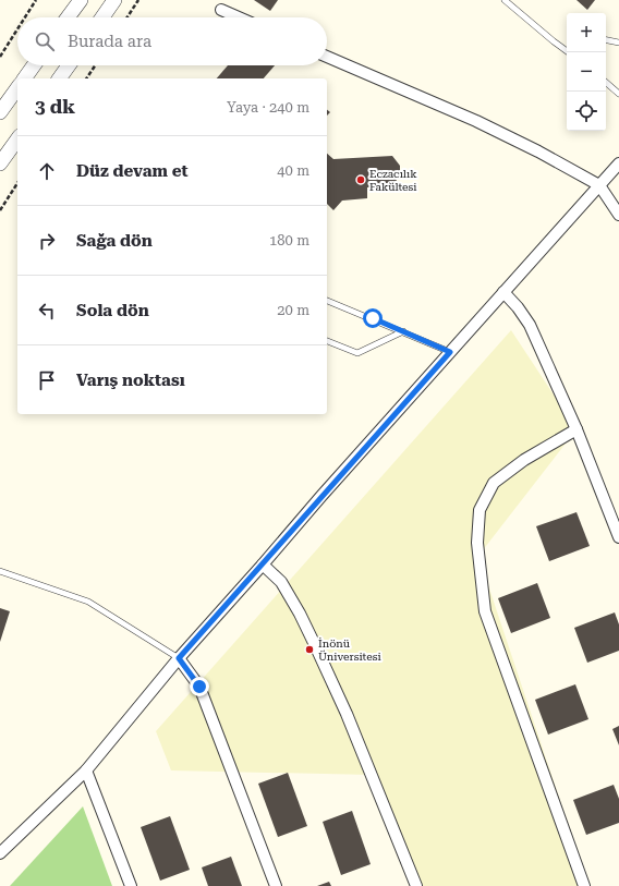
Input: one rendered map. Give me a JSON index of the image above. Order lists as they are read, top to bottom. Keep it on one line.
{"places":["Eczacılık Fakültesi","İnönü Üniversitesi"],"page":{"map_buttons":["+","−"],"search":"Burada ara","heading":["3 dk","Yaya · 240 m"],"list":[["Düz devam et","40 m"],["Sağa dön","180 m"],["Sola dön","20 m"],"Varış noktası"]}}
